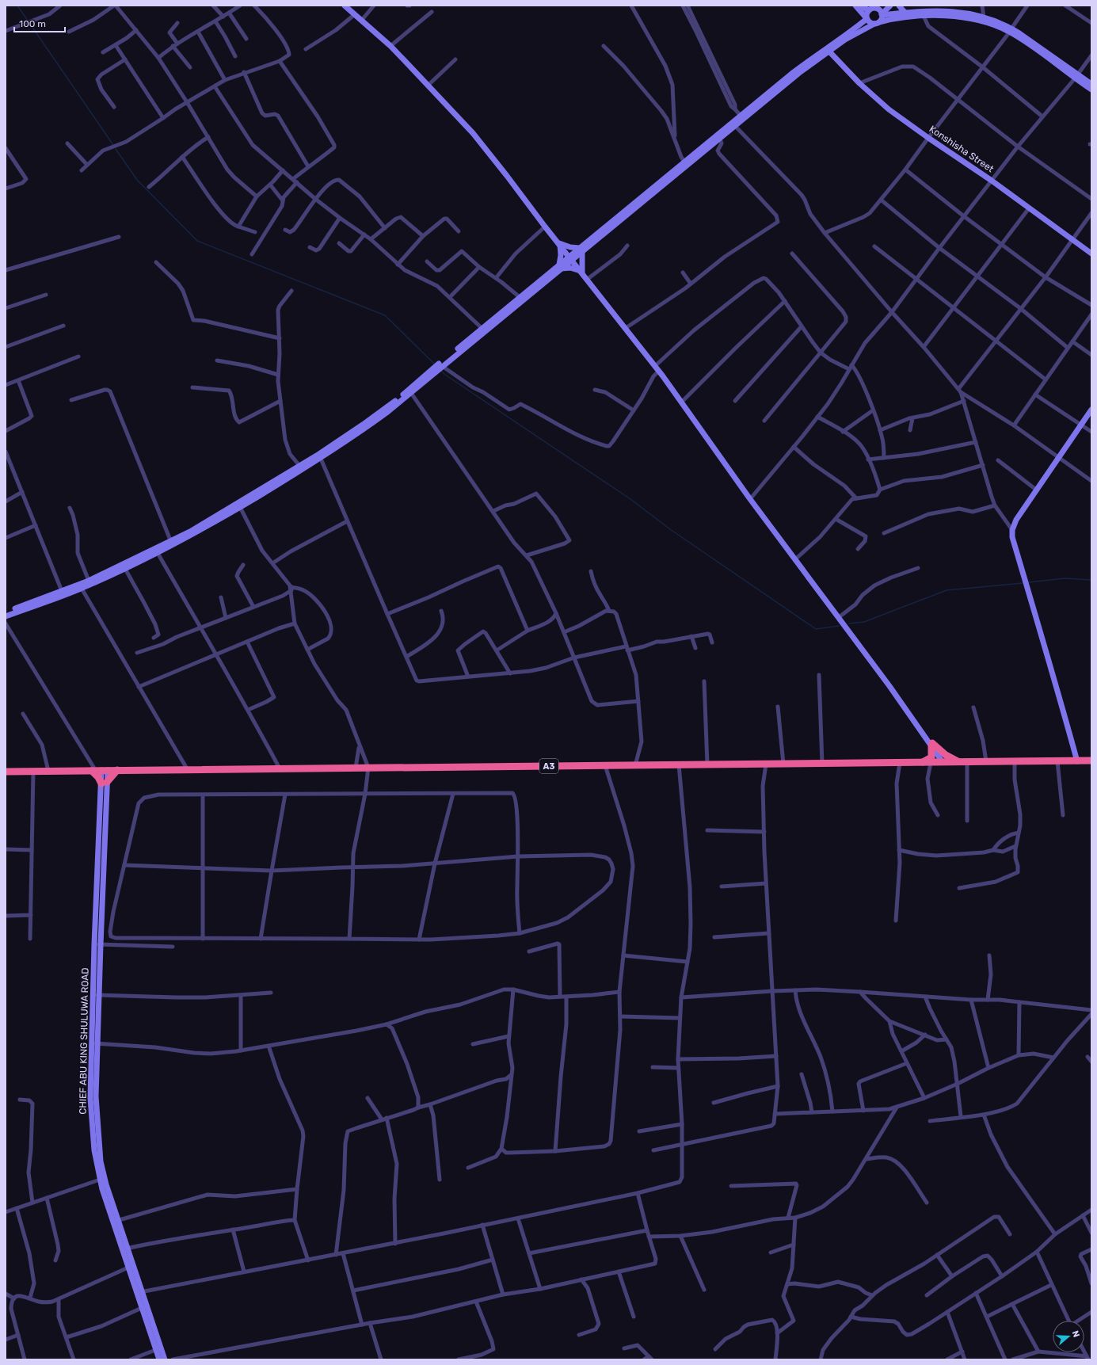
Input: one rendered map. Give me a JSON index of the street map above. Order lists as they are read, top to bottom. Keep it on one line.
{"streets":{"highway":["A3"],"street":["Konshisha Street","CHIEF ABU KING SHULUWA ROAD"]},"crossings":[["A3","CHIEF ABU KING SHULUWA ROAD"]],"scale_bar":"100 m","north":"right"}
